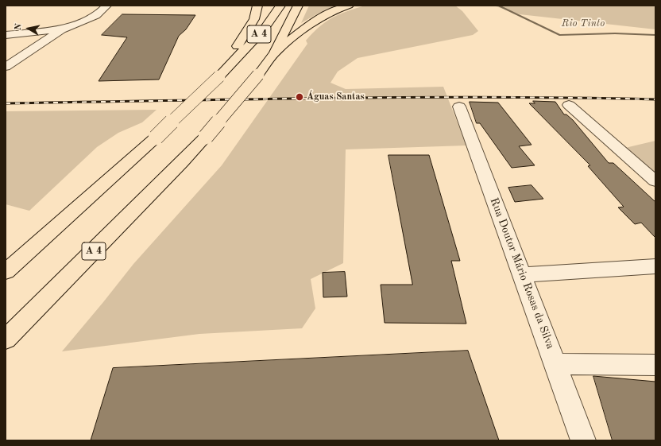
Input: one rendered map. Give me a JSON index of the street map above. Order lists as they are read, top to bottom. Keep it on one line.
{"streets":{"highway":["A 4"],"street":["Rua Doutor Mário Rosas da Silva"]},"water":["Rio Tinto"],"places":["Águas Santas"],"north":"left"}
